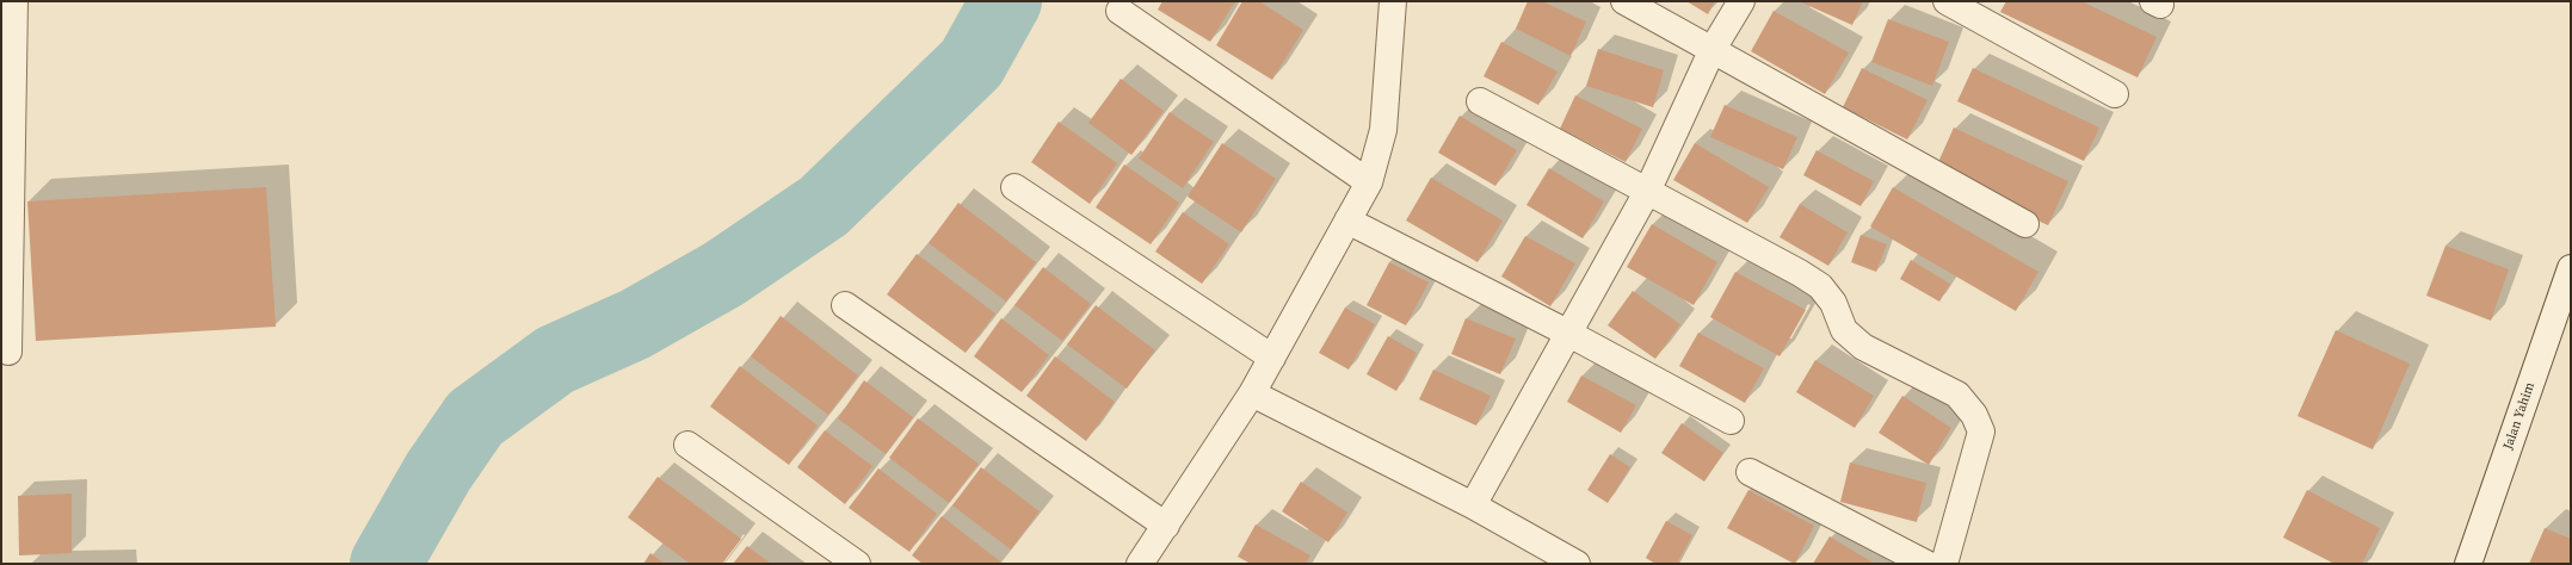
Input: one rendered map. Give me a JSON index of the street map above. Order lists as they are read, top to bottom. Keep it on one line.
{"streets":{"street":["Jalan Yahim"]}}
